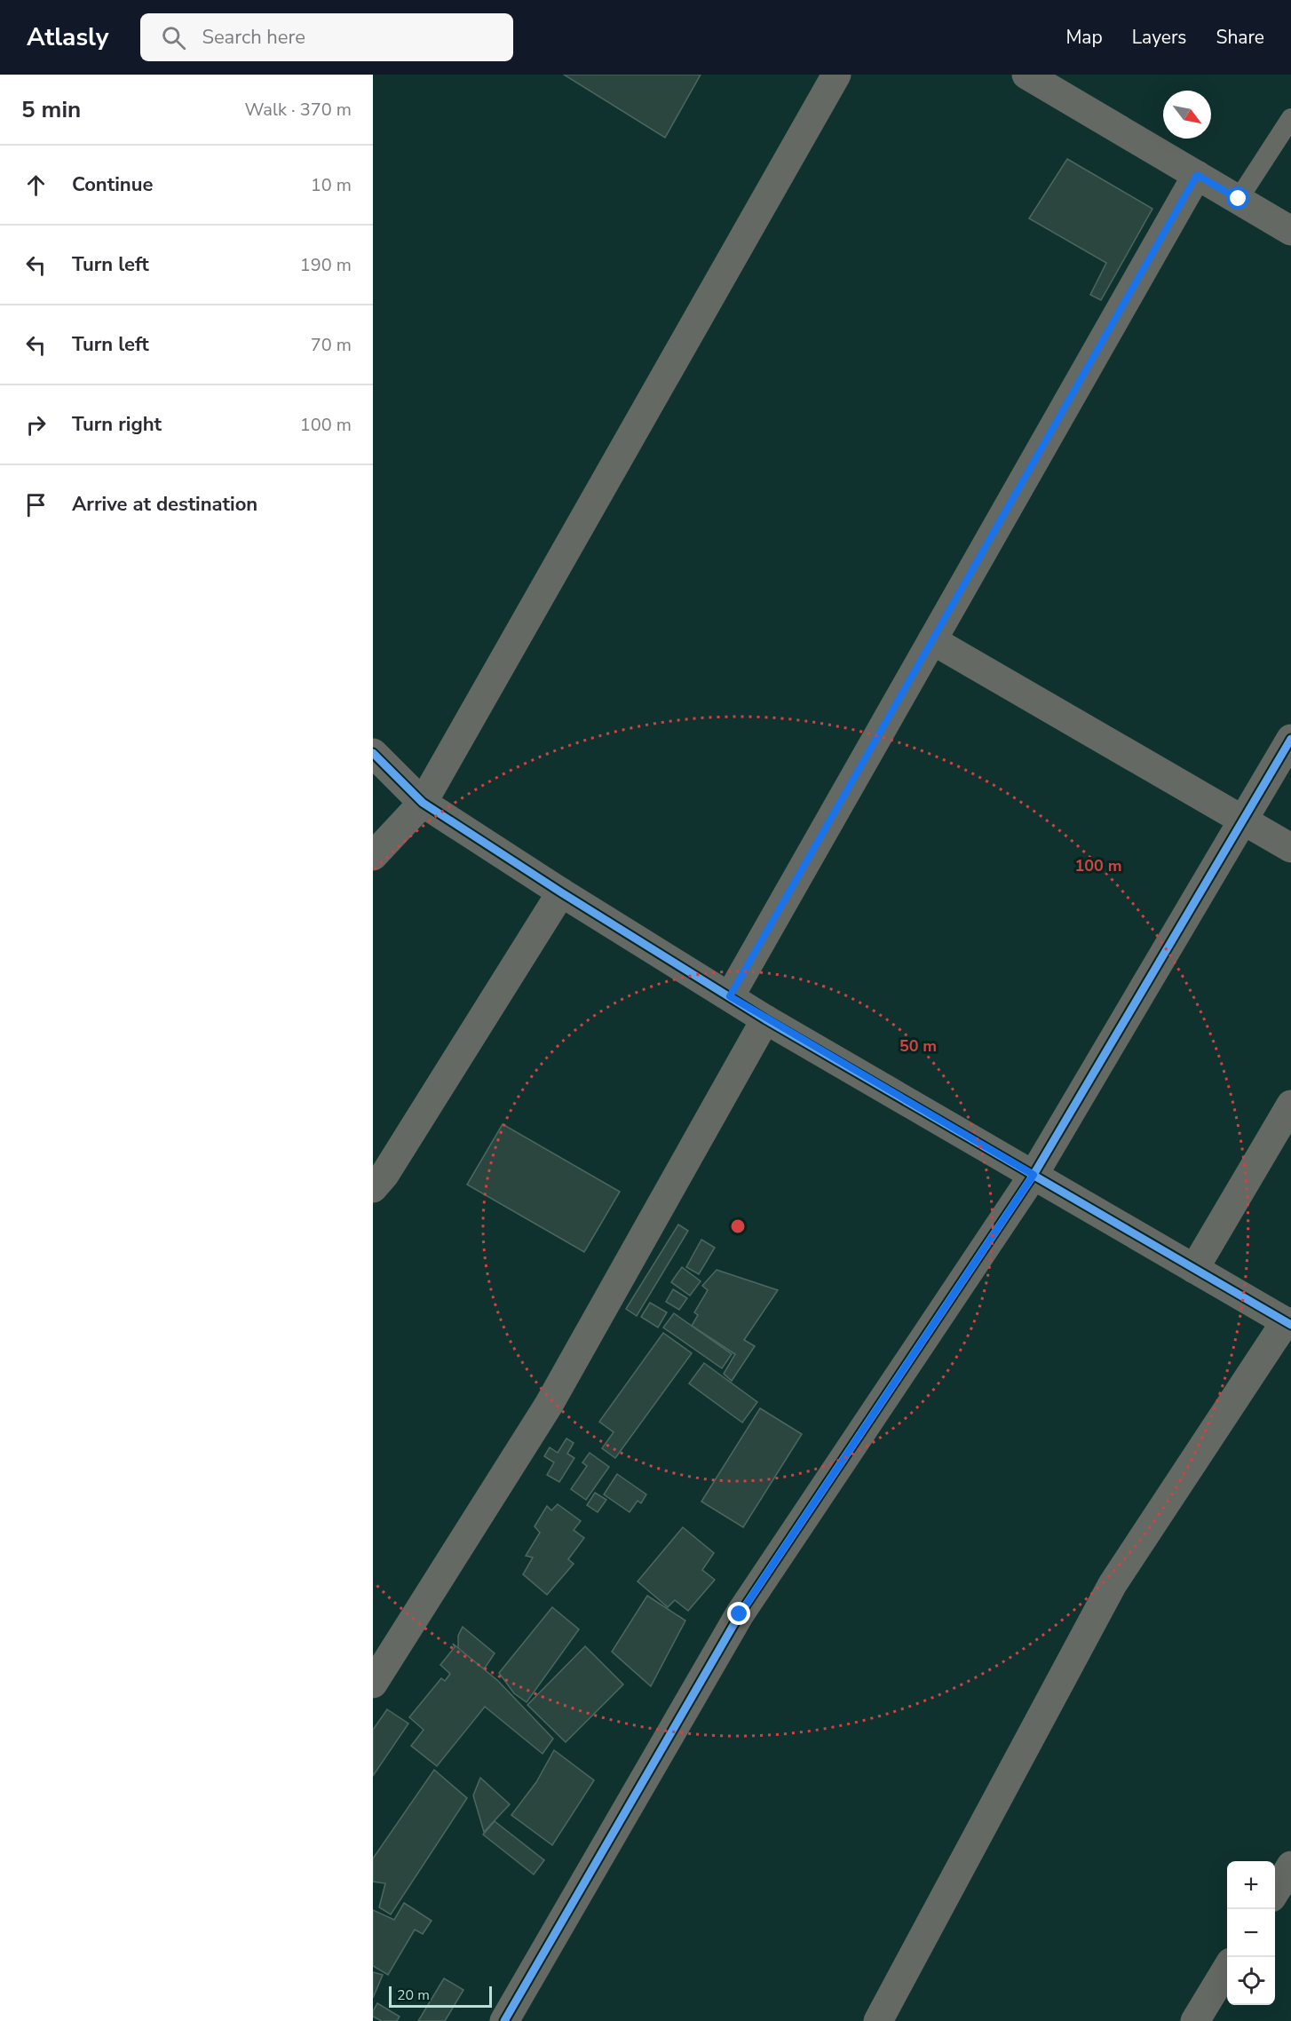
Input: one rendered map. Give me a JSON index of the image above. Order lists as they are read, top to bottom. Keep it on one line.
{"scale_bar":"20 m","north":"bottom right","page":{"header":"Atlasly","search":"Search here","nav":["Map","Layers","Share"],"heading":["5 min","Walk · 370 m"],"list":[["Continue","10 m"],["Turn left","190 m"],["Turn left","70 m"],["Turn right","100 m"],"Arrive at destination"],"map_buttons":["+","−"],"scale":"20 m"},"rings":["100 m","50 m"]}
